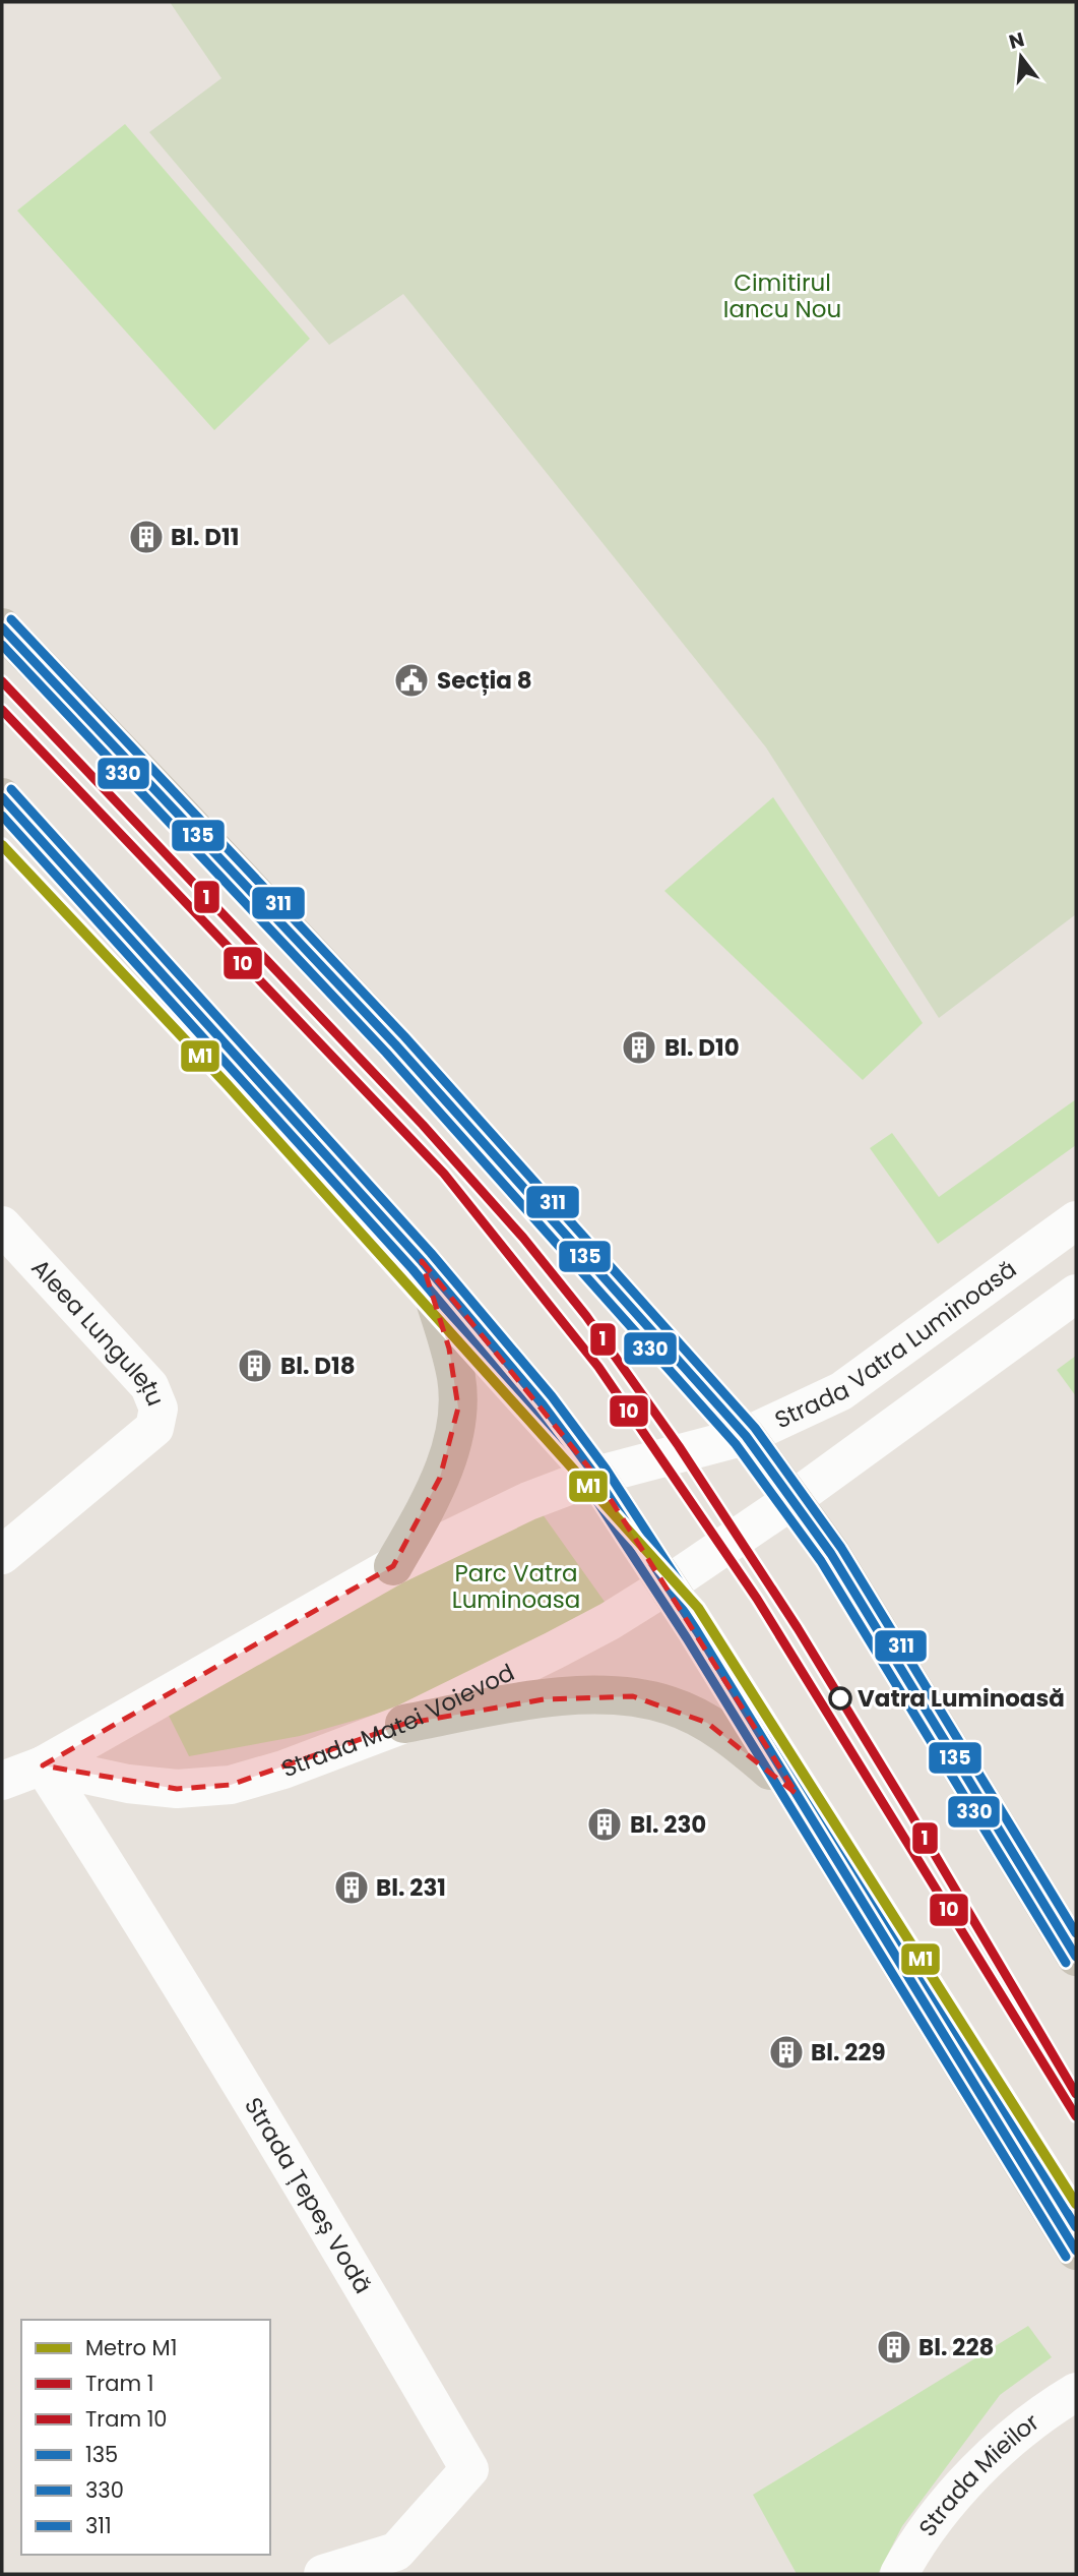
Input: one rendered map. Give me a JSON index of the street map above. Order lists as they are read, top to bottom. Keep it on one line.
{"streets":{"street":["Aleea Lungulețu","Strada Vatra Luminoasă","Strada Matei Voievod","Strada Țepeș Vodă","Strada Mieilor"]},"crossings":[["Strada Matei Voievod","Strada Țepeș Vodă"]],"parks":["Cimitirul Iancu Nou","Parc Vatra Luminoasa"],"places":{"building":["Bl. D11","Bl. D10","Bl. D18","Bl. 230","Bl. 231","Bl. 229","Bl. 228"],"public building":["Secția 8"],"other":["Vatra Luminoasă"]},"lines":["transit line 311","transit line 135","transit line 330","tram line 1","tram line 10","metro line M1"],"legend":["Metro M1","Tram 1","Tram 10","135","330","311"],"north":"top"}
